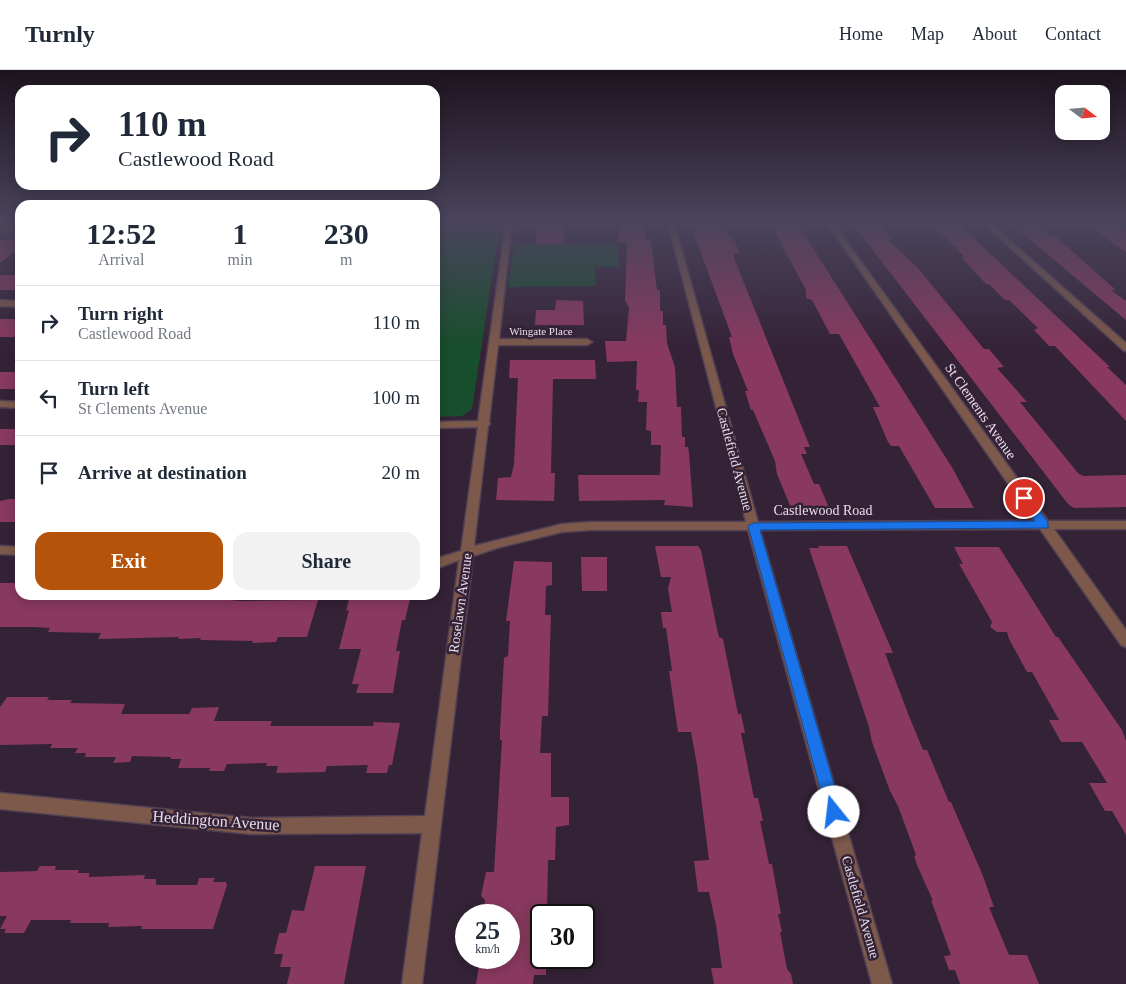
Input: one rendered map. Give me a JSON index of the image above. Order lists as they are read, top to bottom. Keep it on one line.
{"streets":{"street":["Wingate Place","St Clements Avenue","Castlefield Avenue","Castlewood Road","Roselawn Avenue","Heddington Avenue"]},"crossings":[["Wingate Place","Roselawn Avenue"],["St Clements Avenue","Castlewood Road"],["Castlefield Avenue","Castlewood Road"],["Castlewood Road","Roselawn Avenue"],["Roselawn Avenue","Heddington Avenue"]],"north":"right","page":{"header":"Turnly","nav":["Home","Map","About","Contact"],"turn":["110 m","Castlewood Road"],"eta":["12:52","Arrival","1","min","230","m"],"list":[{"name":"Turn right","note":"Castlewood Road","value":"110 m"},{"name":"Turn left","note":"St Clements Avenue","value":"100 m"},{"name":"Arrive at destination","value":"20 m"}],"buttons":["Exit","Share"],"speed":"25 km/h","limit":"30"}}
